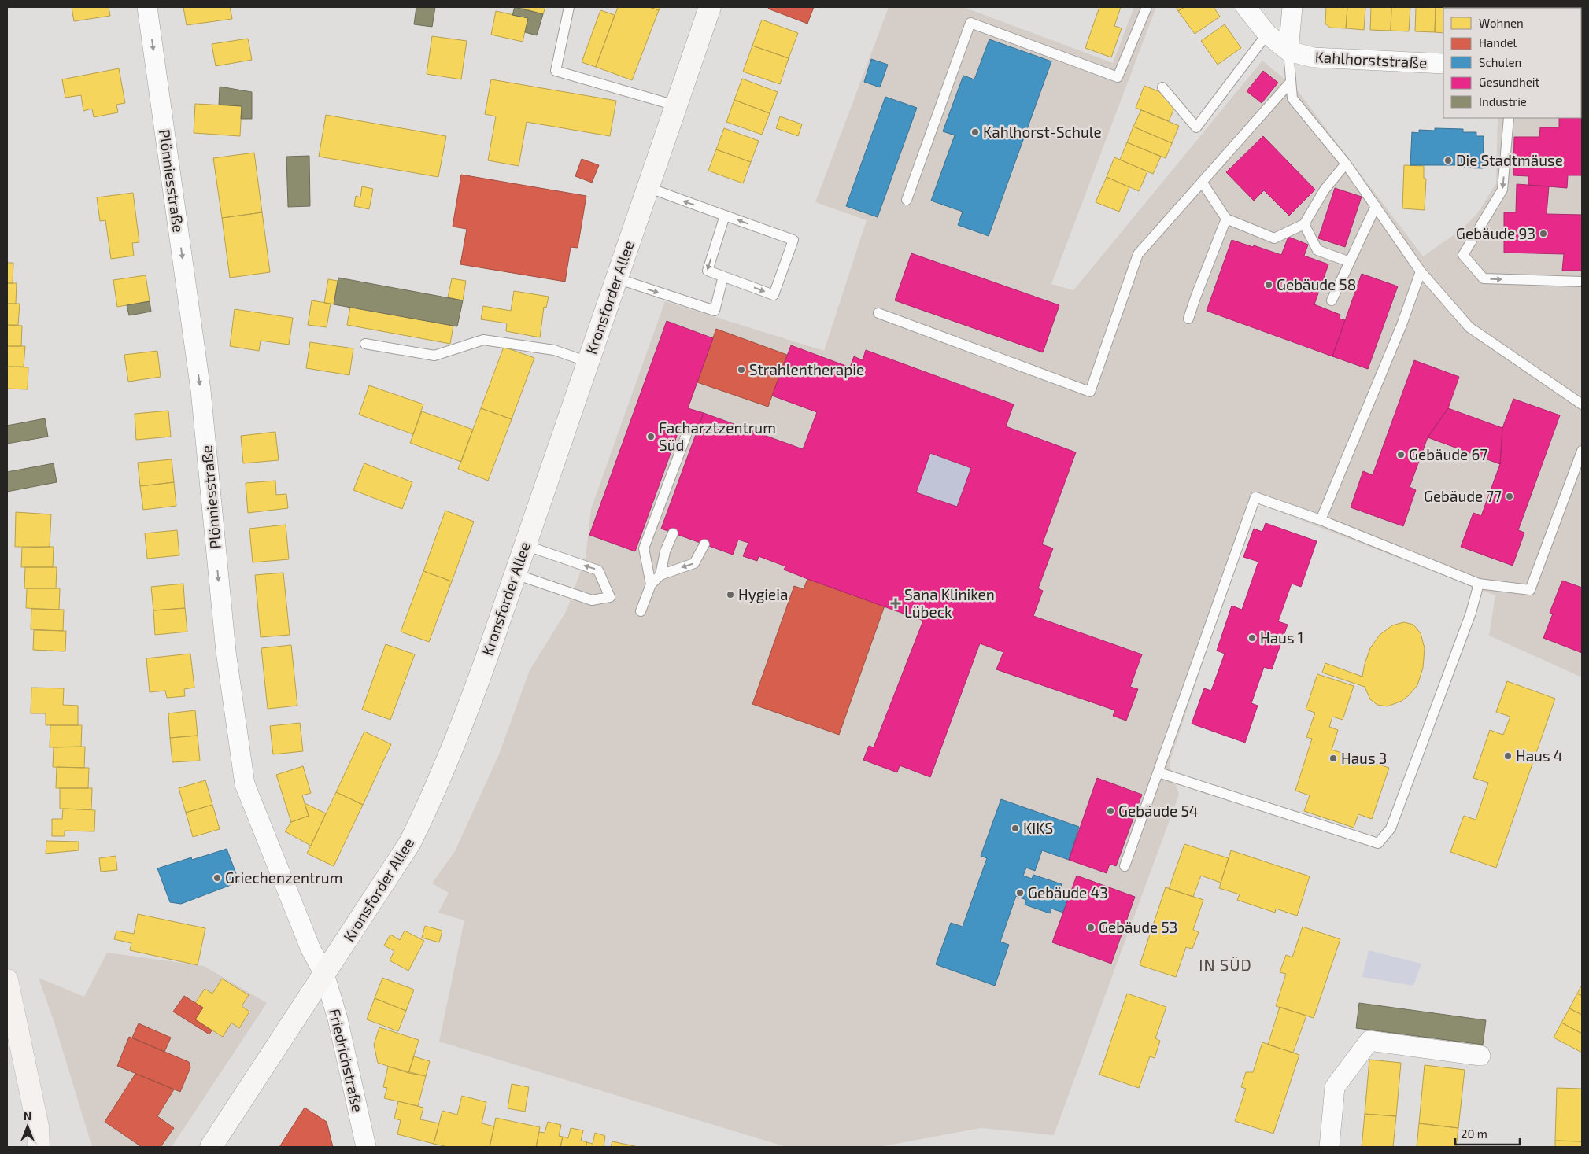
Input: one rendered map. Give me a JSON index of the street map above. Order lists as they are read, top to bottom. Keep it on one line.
{"streets":{"main road":["Kronsforder Allee"],"street":["Kahlhorststraße","Plönniesstraße","Friedrichstraße"]},"crossings":[["Plönniesstraße","Kronsforder Allee"],["Plönniesstraße","Friedrichstraße"],["Kronsforder Allee","Friedrichstraße"]],"one_way":["Plönniesstraße"],"districts":["IN SÜD"],"places":{"other":["Kahlhorst-Schule","Die Stadtmäuse","Gebäude 93","Gebäude 58","Strahlentherapie","Facharztzentrum Süd","Gebäude 67","Gebäude 77","Hygieia","Haus 1","Haus 4","Haus 3","Gebäude 54","KIKS","Griechenzentrum","Gebäude 43","Gebäude 53"],"health":["Sana Kliniken Lübeck"]},"legend":["Wohnen","Handel","Schulen","Gesundheit","Industrie"],"scale_bar":"20 m","north":"top"}
